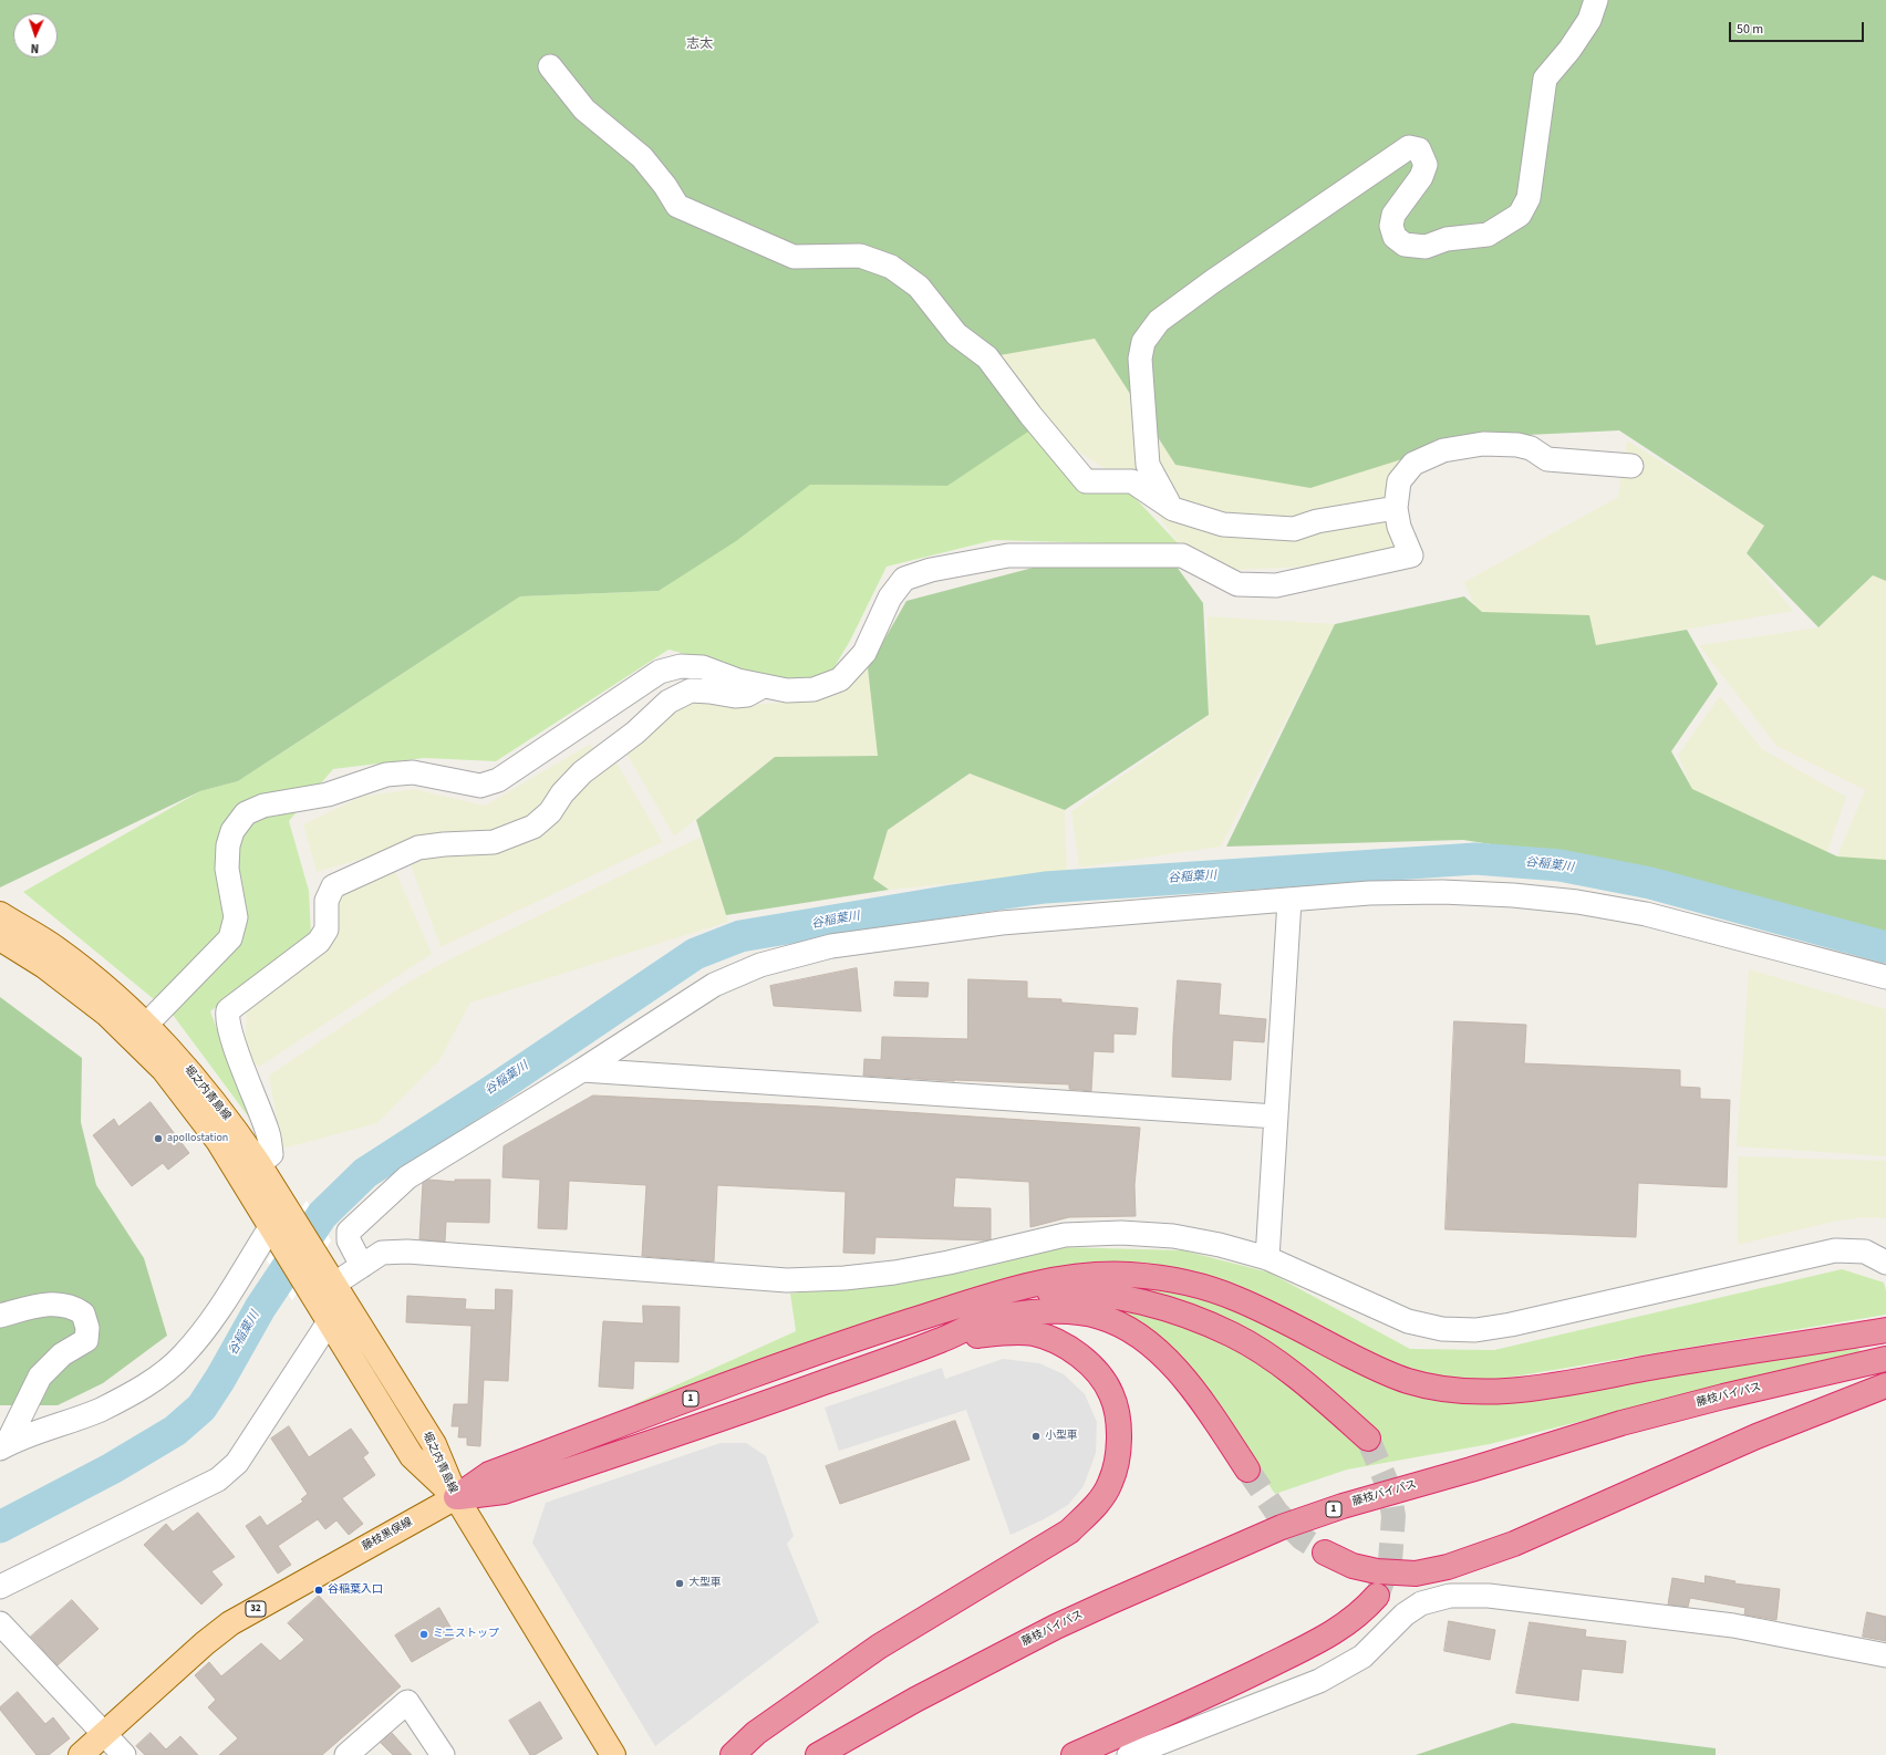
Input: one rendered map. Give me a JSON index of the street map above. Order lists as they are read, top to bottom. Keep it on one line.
{"streets":{"highway":["藤枝バイパス","1"],"main road":["堀之内青島線","藤枝黒俣線","32"]},"crossings":[["堀之内青島線","1"],["堀之内青島線","藤枝黒俣線"],["1","藤枝黒俣線"]],"districts":["志太"],"water":["谷稲葉川"],"places":["apollostation","小型車","大型車","谷稲葉入口","ミニストップ"],"scale_bar":"50 m","north":"bottom"}
